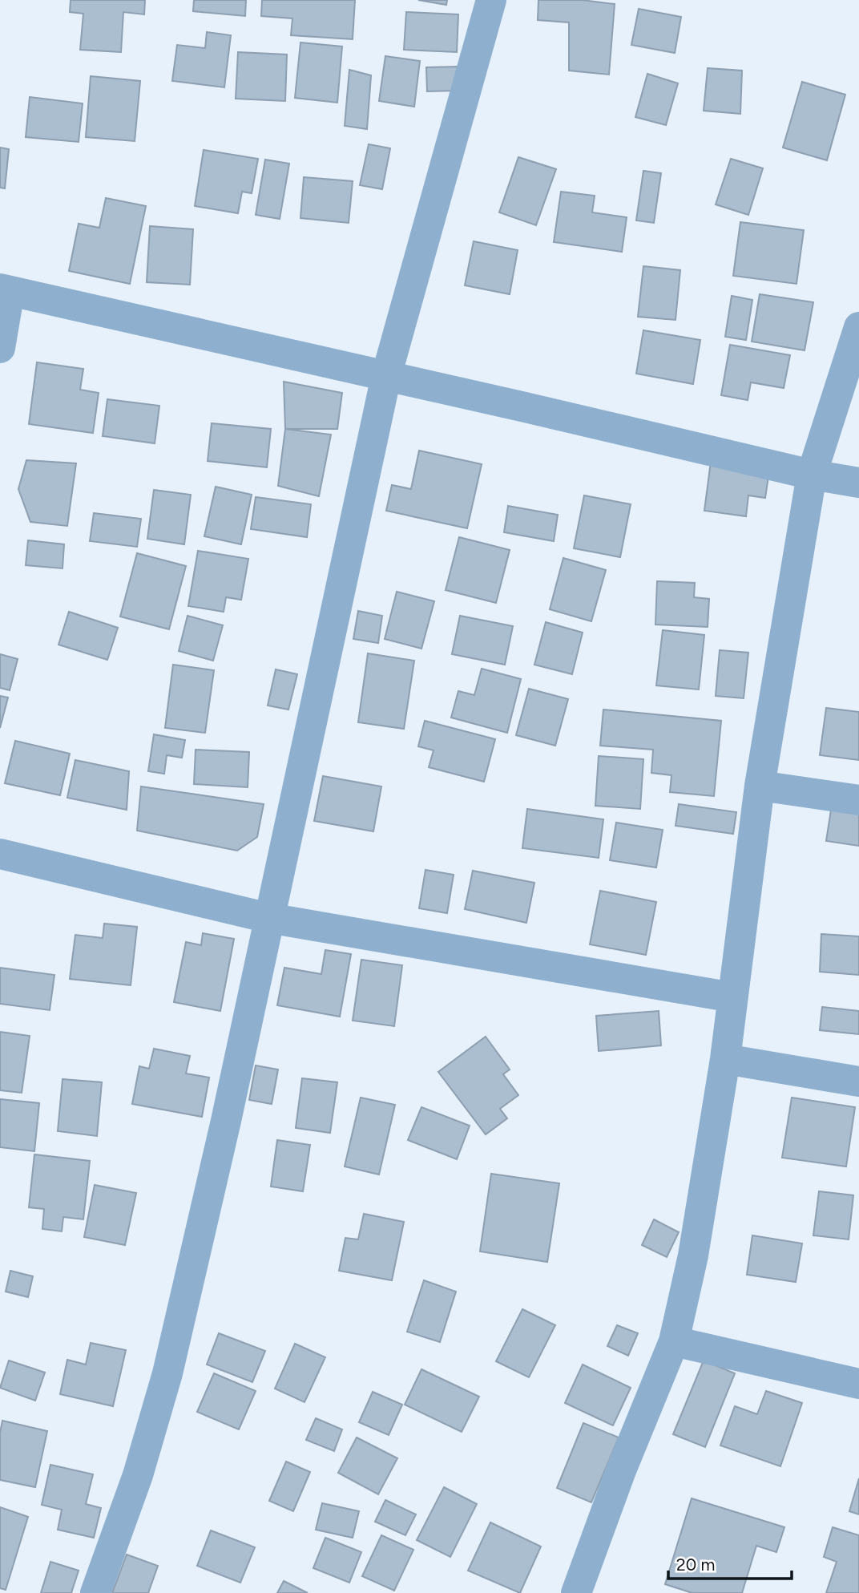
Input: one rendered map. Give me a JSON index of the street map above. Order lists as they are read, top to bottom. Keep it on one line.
{"scale_bar":"20 m"}
